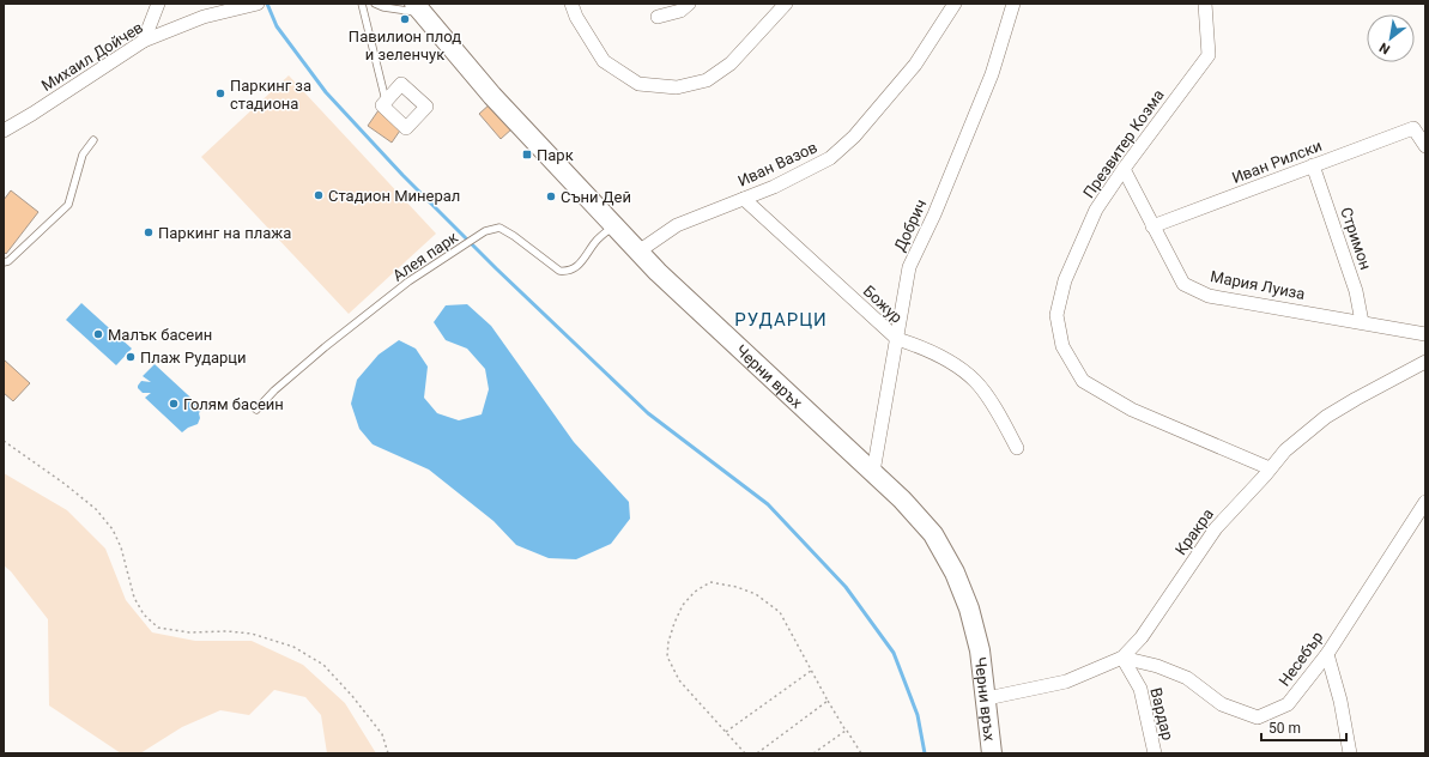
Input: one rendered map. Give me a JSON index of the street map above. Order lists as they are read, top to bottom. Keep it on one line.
{"streets":{"street":["Михаил Дойчев","Презвитер Козма","Иван Рилски","Иван Вазов","Добрич","Стримон","Мария Луиза","Божур","Черни връх","Кракра","Несебър","Вардар"],"lane":["Алея парк"]},"crossings":[["Презвитер Козма","Мария Луиза"],["Презвитер Козма","Кракра"],["Иван Рилски","Стримон"],["Иван Рилски","Мария Луиза"],["Иван Вазов","Божур"],["Иван Вазов","Черни връх"],["Добрич","Божур"],["Добрич","Черни връх"],["Стримон","Мария Луиза"],["Алея парк","Черни връх"],["Черни връх","Кракра"],["Кракра","Несебър"],["Кракра","Вардар"],["Несебър","Вардар"]],"districts":["РУДАРЦИ"],"places":{"other":["Павилион плод и зеленчук","Паркинг за стадиона","Стадион Минерал","Съни Дей","Паркинг на плажа","Малък басеин","Плаж Рударци","Голям басеин"],"transit":["Парк"]},"scale_bar":"50 m","north":"bottom left"}
